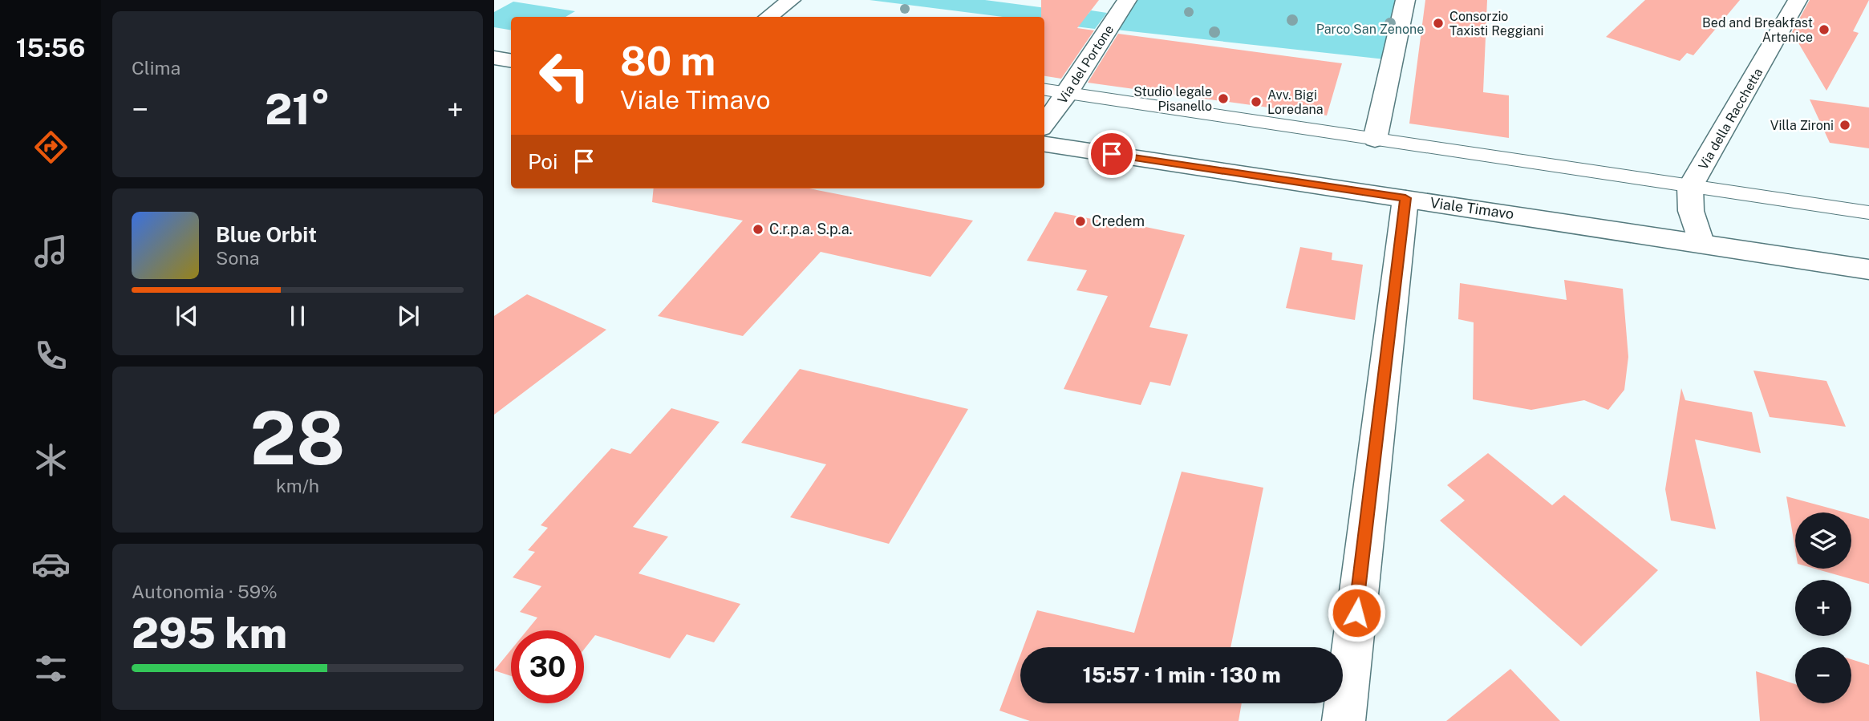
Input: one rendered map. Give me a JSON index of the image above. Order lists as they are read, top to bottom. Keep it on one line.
{"streets":{"street":["Via del Portone","Via della Racchetta","Viale Timavo"]},"parks":["Parco San Zenone"],"places":["Consorzio Taxisti Reggiani","Bed and Breakfast Artenice","Studio legale Pisanello","Avv. Bigi Loredana","Villa Zironi","Credem","C.r.p.a. S.p.a."],"page":{"tabs":"15:56","tile":["Clima",["28","km/h"],["Autonomia · 59%","295 km"]],"turn":["80 m","Viale Timavo"],"heat":["−","21°","+"],"then":"Poi","song":["Blue Orbit","Sona"],"map_buttons":["+","−"],"limit":"30","trip":"15:57 · 1 min · 130 m"}}
